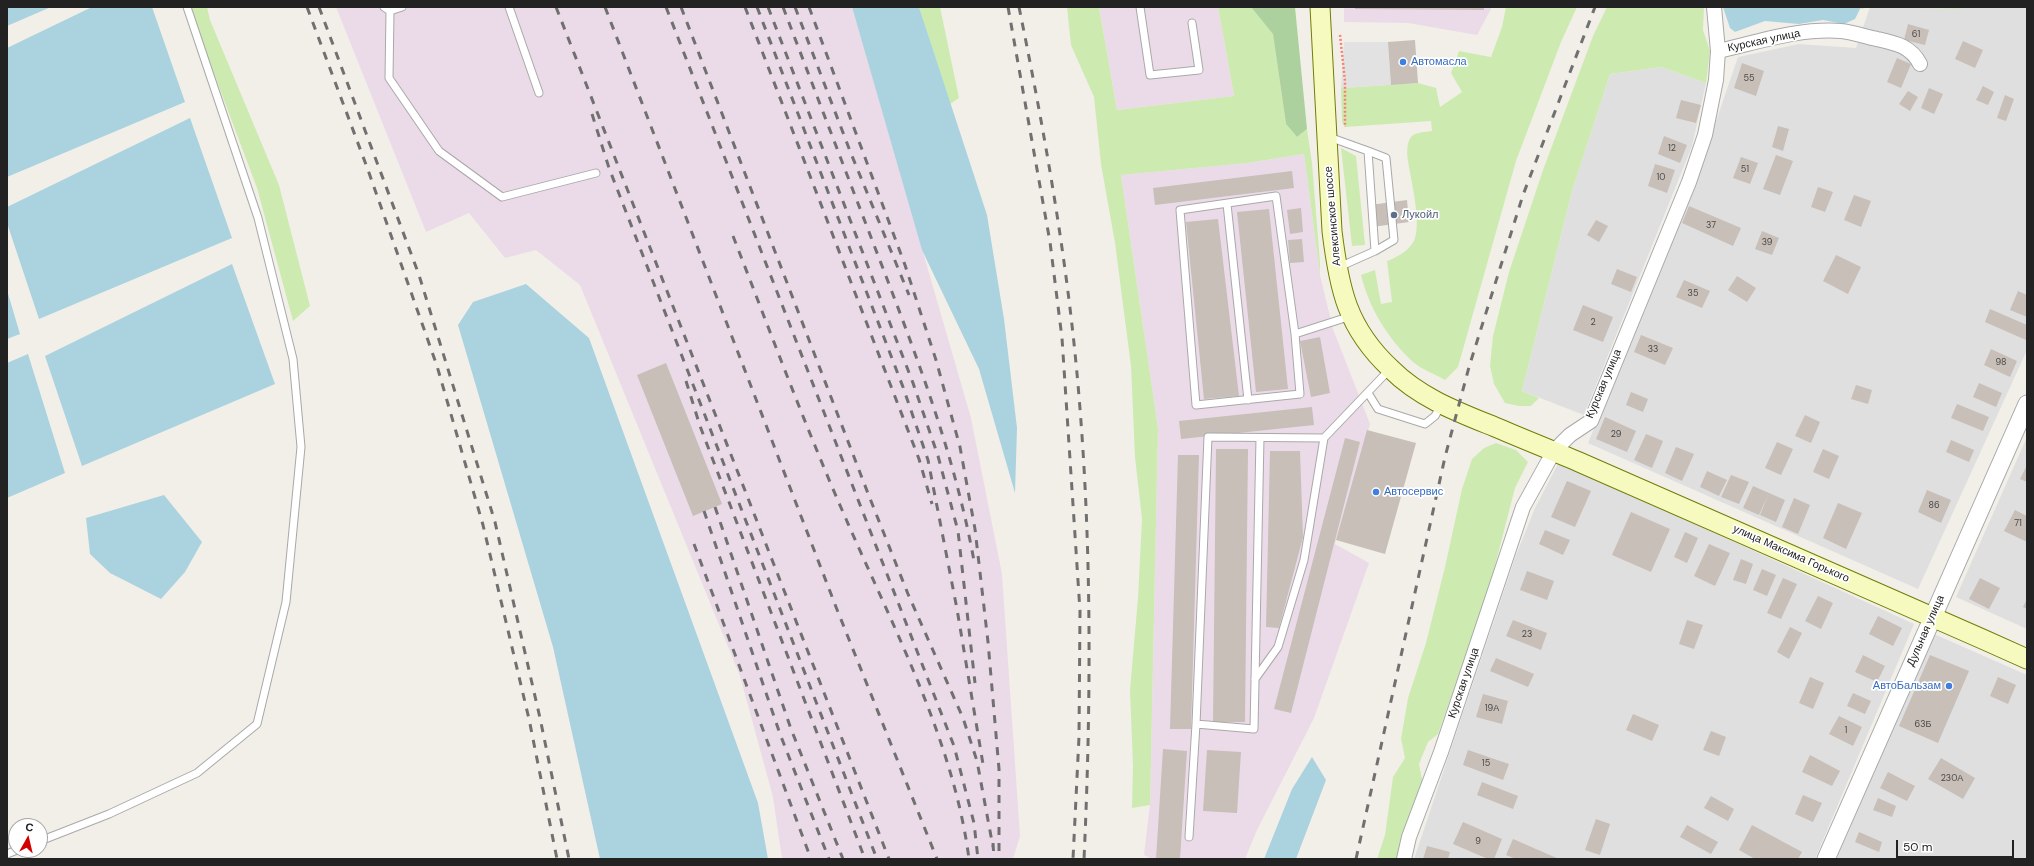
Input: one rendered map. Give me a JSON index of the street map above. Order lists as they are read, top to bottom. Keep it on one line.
{"streets":{"main road":["Алексинское шоссе","улица Максима Горького"],"street":["Курская улица","Дульная улица"]},"crossings":[["Курская улица","Алексинское шоссе"],["Курская улица","улица Максима Горького"],["Алексинское шоссе","улица Максима Горького"],["улица Максима Горького","Дульная улица"]],"places":["Автомасла","Лукойл","Автосервис","АвтоБальзам"],"house_numbers":["61","55","12","51","10","37","39","35","2","33","98","29","86","71","23","19А","63Б","1","15","230А","9"],"scale_bar":"50 m","north":"top"}
